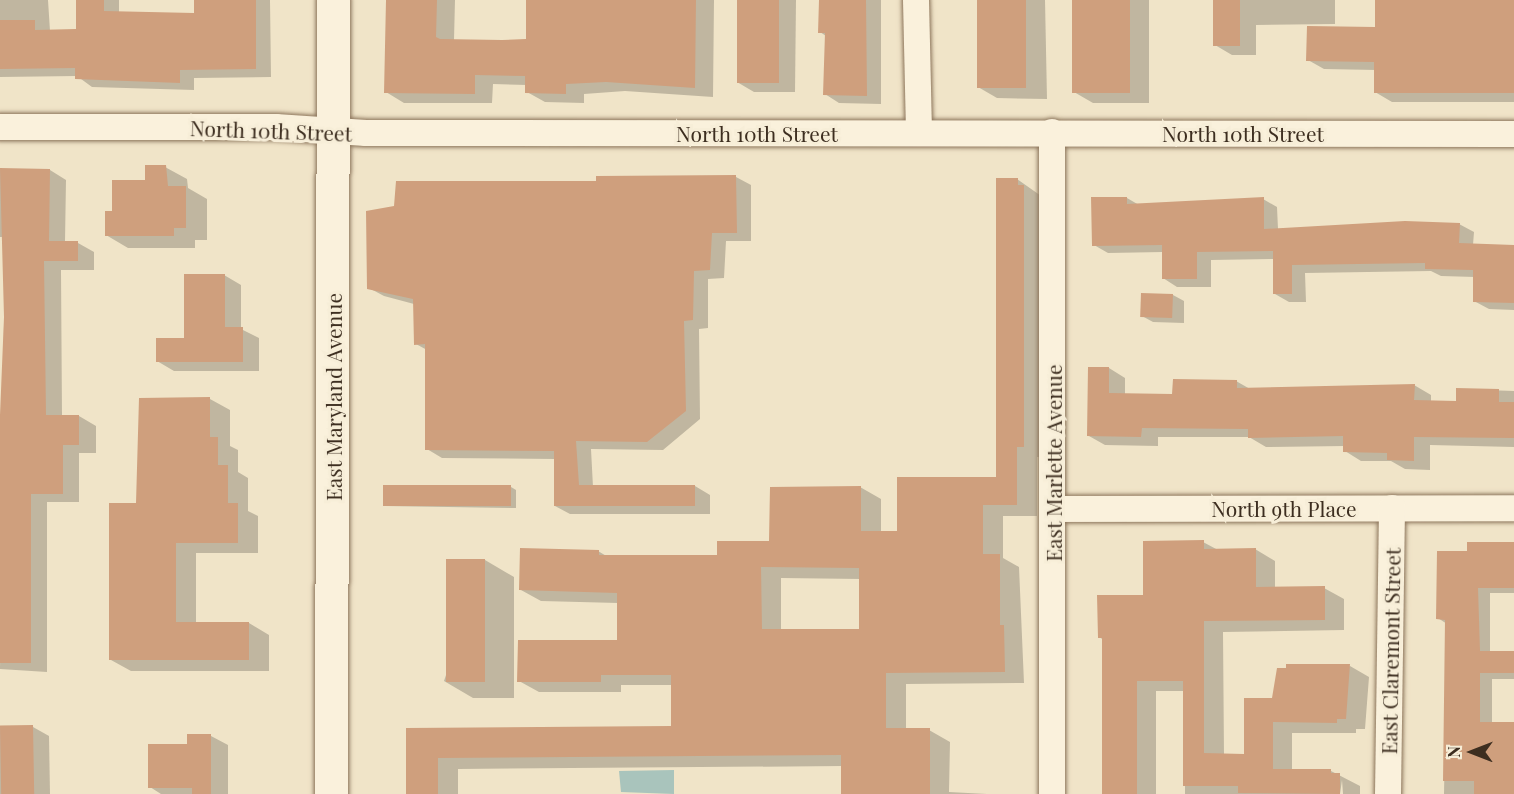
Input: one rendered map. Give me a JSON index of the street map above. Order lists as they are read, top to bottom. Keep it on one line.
{"streets":{"street":["North 10th Street","East Maryland Avenue","East Marlette Avenue","North 9th Place","East Claremont Street"]},"crossings":[["North 10th Street","East Maryland Avenue"],["North 10th Street","East Marlette Avenue"],["East Marlette Avenue","North 9th Place"],["North 9th Place","East Claremont Street"]],"north":"left"}
